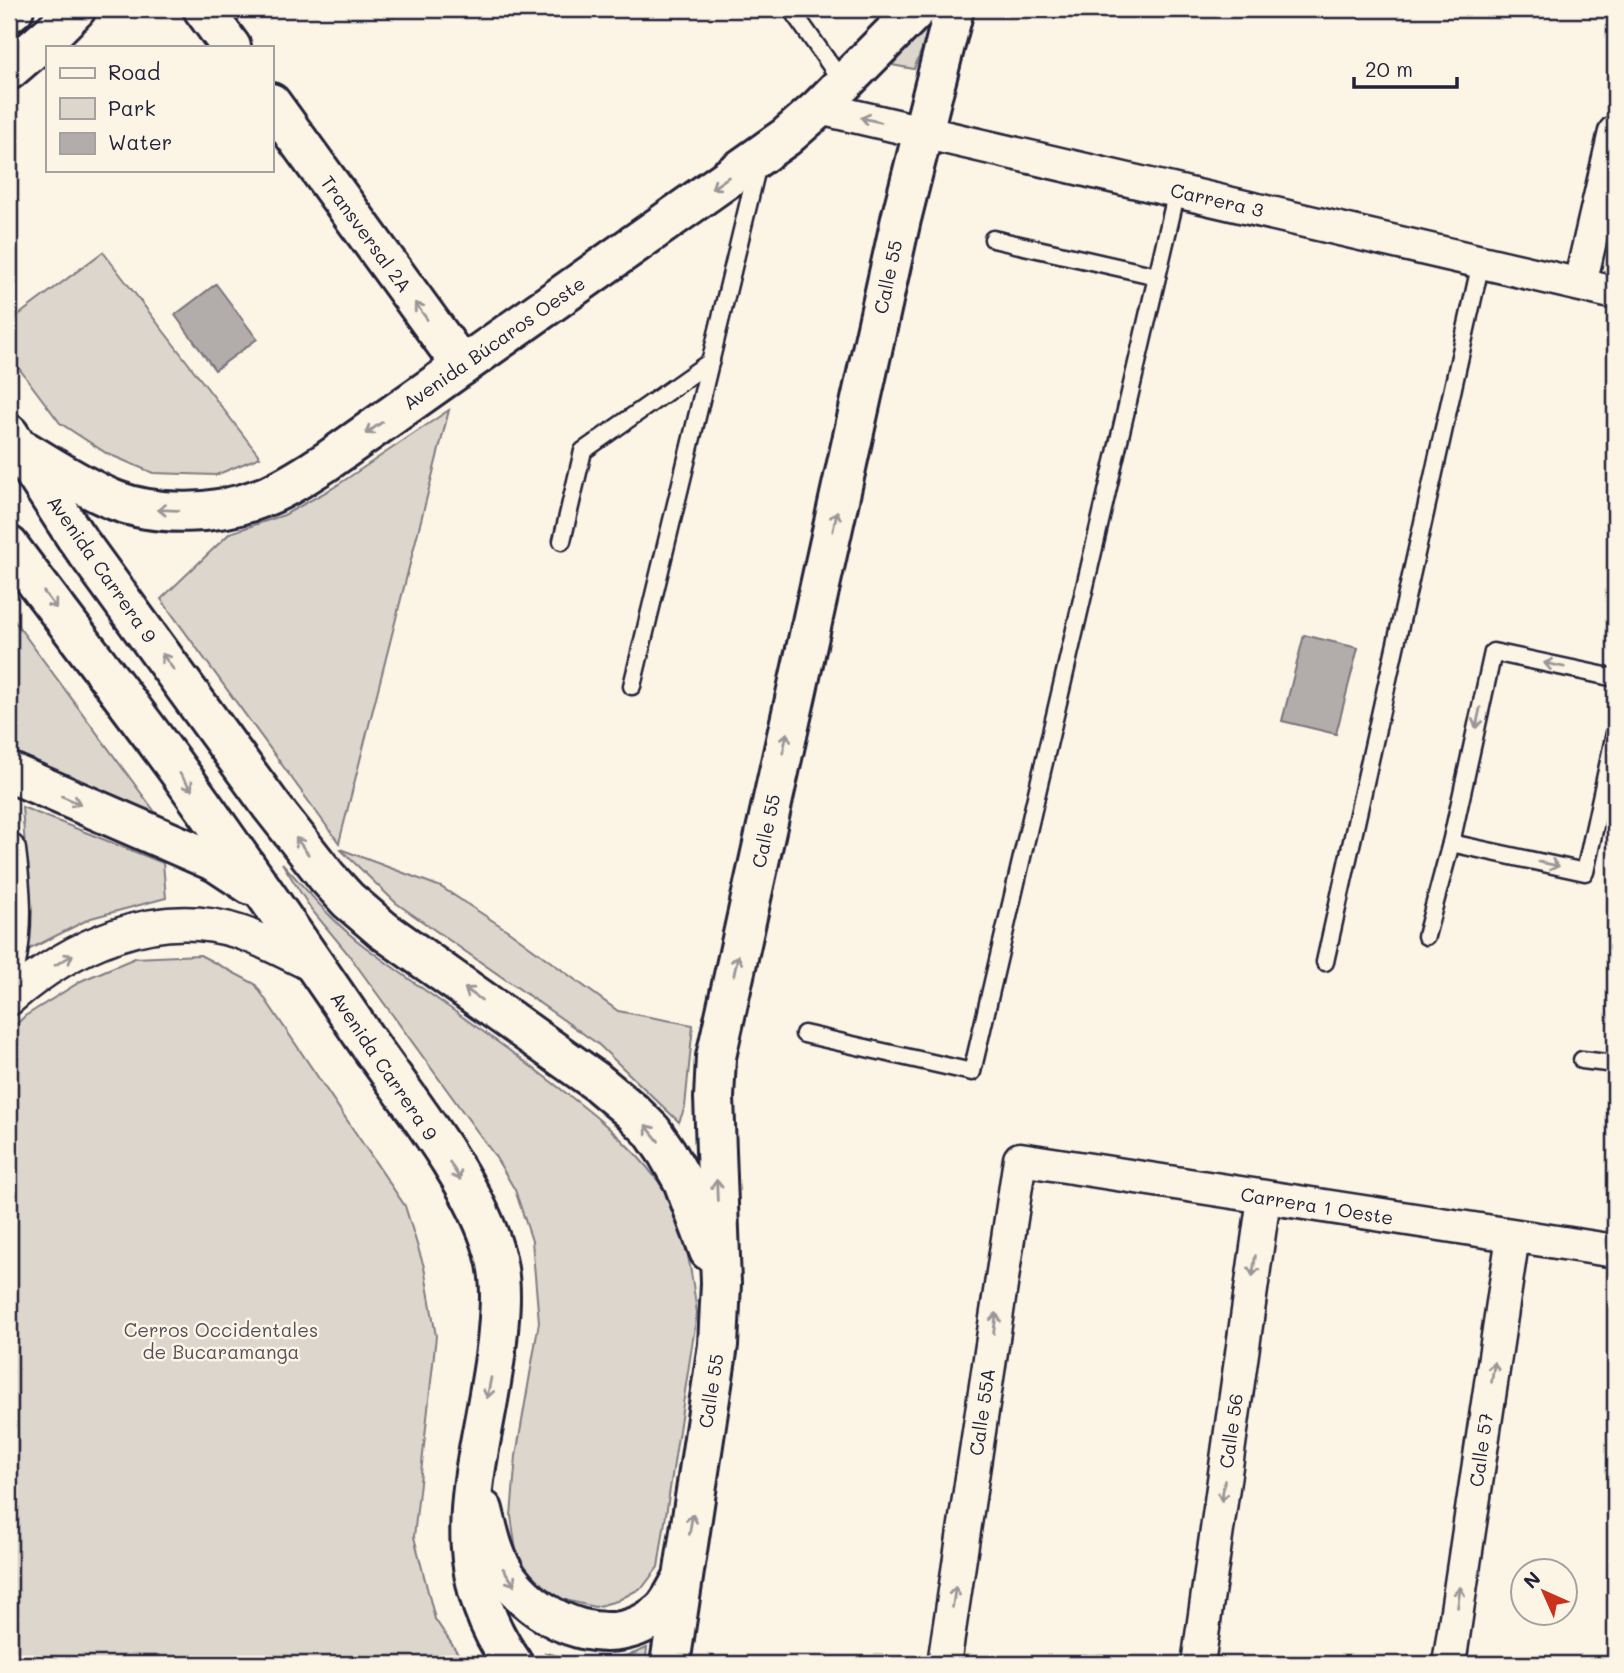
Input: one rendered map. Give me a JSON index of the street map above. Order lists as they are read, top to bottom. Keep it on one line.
{"streets":{"main road":["Transversal 2A","Calle 55","Avenida Búcaros Oeste","Avenida Carrera 9"],"street":["Carrera 3","Carrera 1 Oeste","Calle 55A","Calle 56","Calle 57"]},"crossings":[["Carrera 3","Calle 55"],["Carrera 3","Avenida Búcaros Oeste"],["Transversal 2A","Avenida Búcaros Oeste"],["Calle 55","Avenida Carrera 9"],["Avenida Búcaros Oeste","Avenida Carrera 9"],["Carrera 1 Oeste","Calle 55A"],["Carrera 1 Oeste","Calle 56"],["Carrera 1 Oeste","Calle 57"]],"one_way":["Transversal 2A","Calle 55","Avenida Búcaros Oeste","Calle 55A","Calle 56","Calle 57"],"parks":["Cerros Occidentales de Bucaramanga"],"legend":["Road","Park","Water"],"scale_bar":"20 m","north":"top left"}
